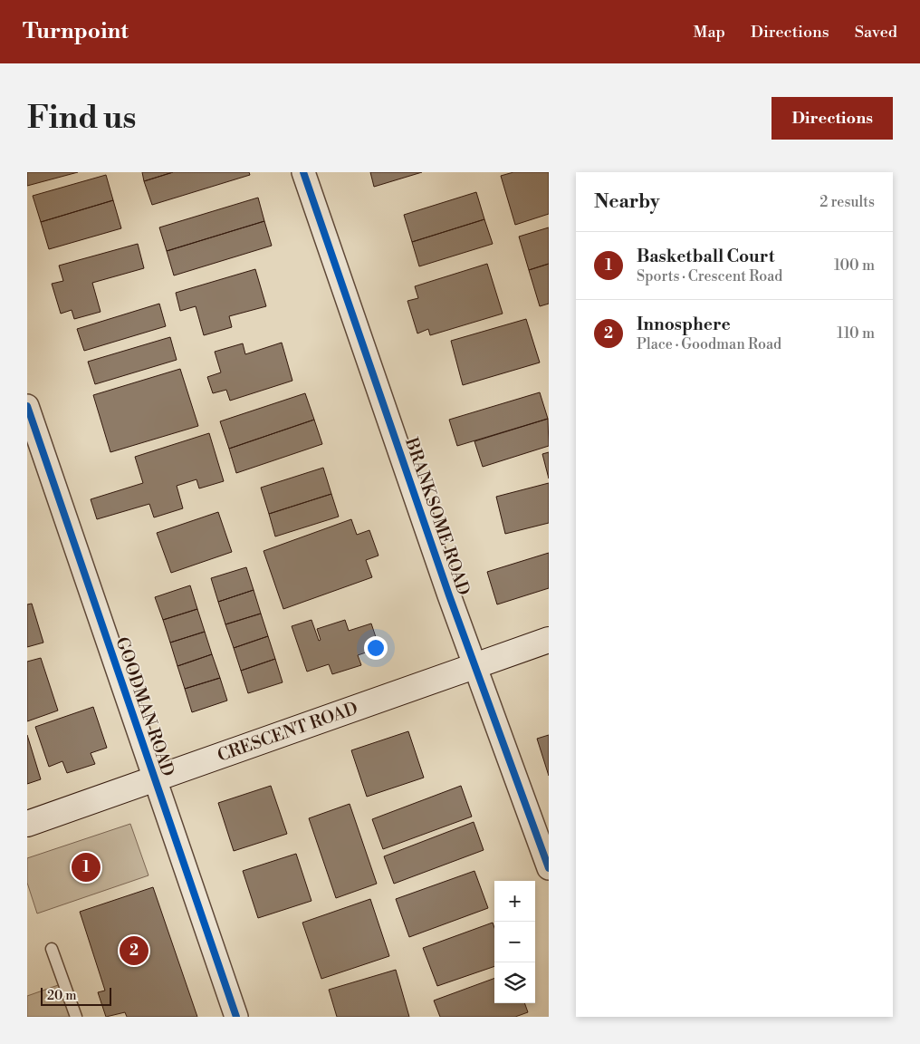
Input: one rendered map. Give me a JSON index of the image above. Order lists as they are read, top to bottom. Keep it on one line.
{"streets":{"street":["BRANKSOME ROAD","GOODMAN ROAD","CRESCENT ROAD"]},"crossings":[["BRANKSOME ROAD","CRESCENT ROAD"],["GOODMAN ROAD","CRESCENT ROAD"]],"scale_bar":"20 m","page":{"header":"Turnpoint","nav":["Map","Directions","Saved"],"buttons":"Directions","title":"Find us","heading":["Nearby","2 results"],"list":[{"mark":"1","name":"Basketball Court","note":"Sports · Crescent Road","value":"100 m"},{"mark":"2","name":"Innosphere","note":"Place · Goodman Road","value":"110 m"}],"pins":["1","2"],"map_buttons":["+","−"],"scale":"20 m"}}
